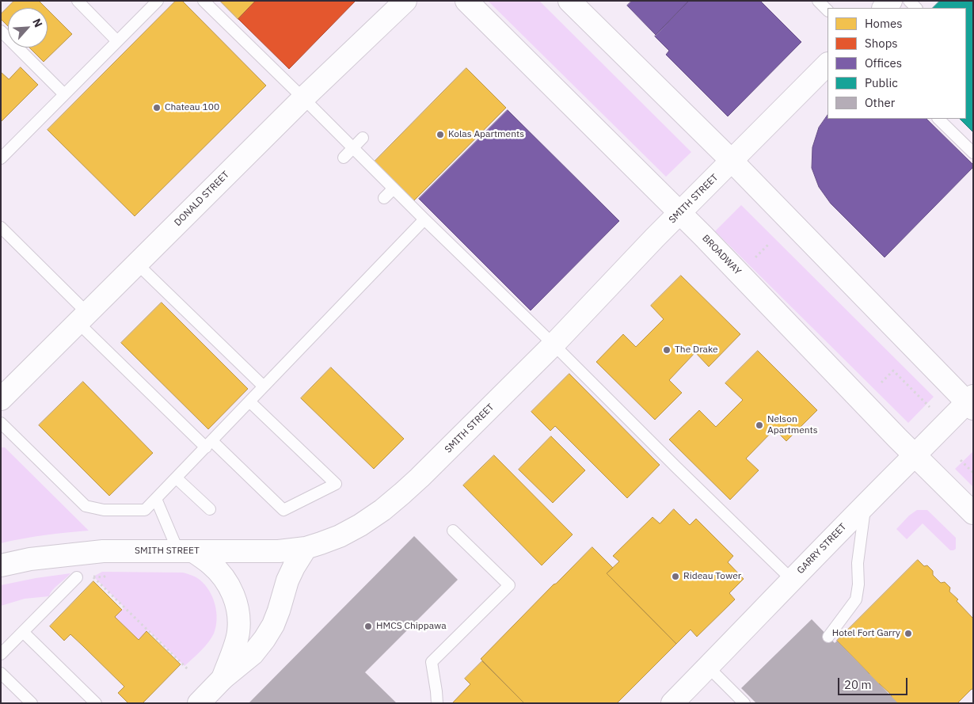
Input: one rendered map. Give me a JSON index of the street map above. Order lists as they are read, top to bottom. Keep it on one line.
{"streets":{"main road":["DONALD STREET","SMITH STREET","BROADWAY","GARRY STREET"]},"crossings":[["SMITH STREET","BROADWAY"],["BROADWAY","GARRY STREET"]],"places":["Chateau 100","Kolas Apartments","The Drake","Nelson Apartments","Rideau Tower","HMCS Chippawa","Hotel Fort Garry"],"legend":["Homes","Shops","Offices","Public","Other"],"scale_bar":"20 m","north":"top right"}
